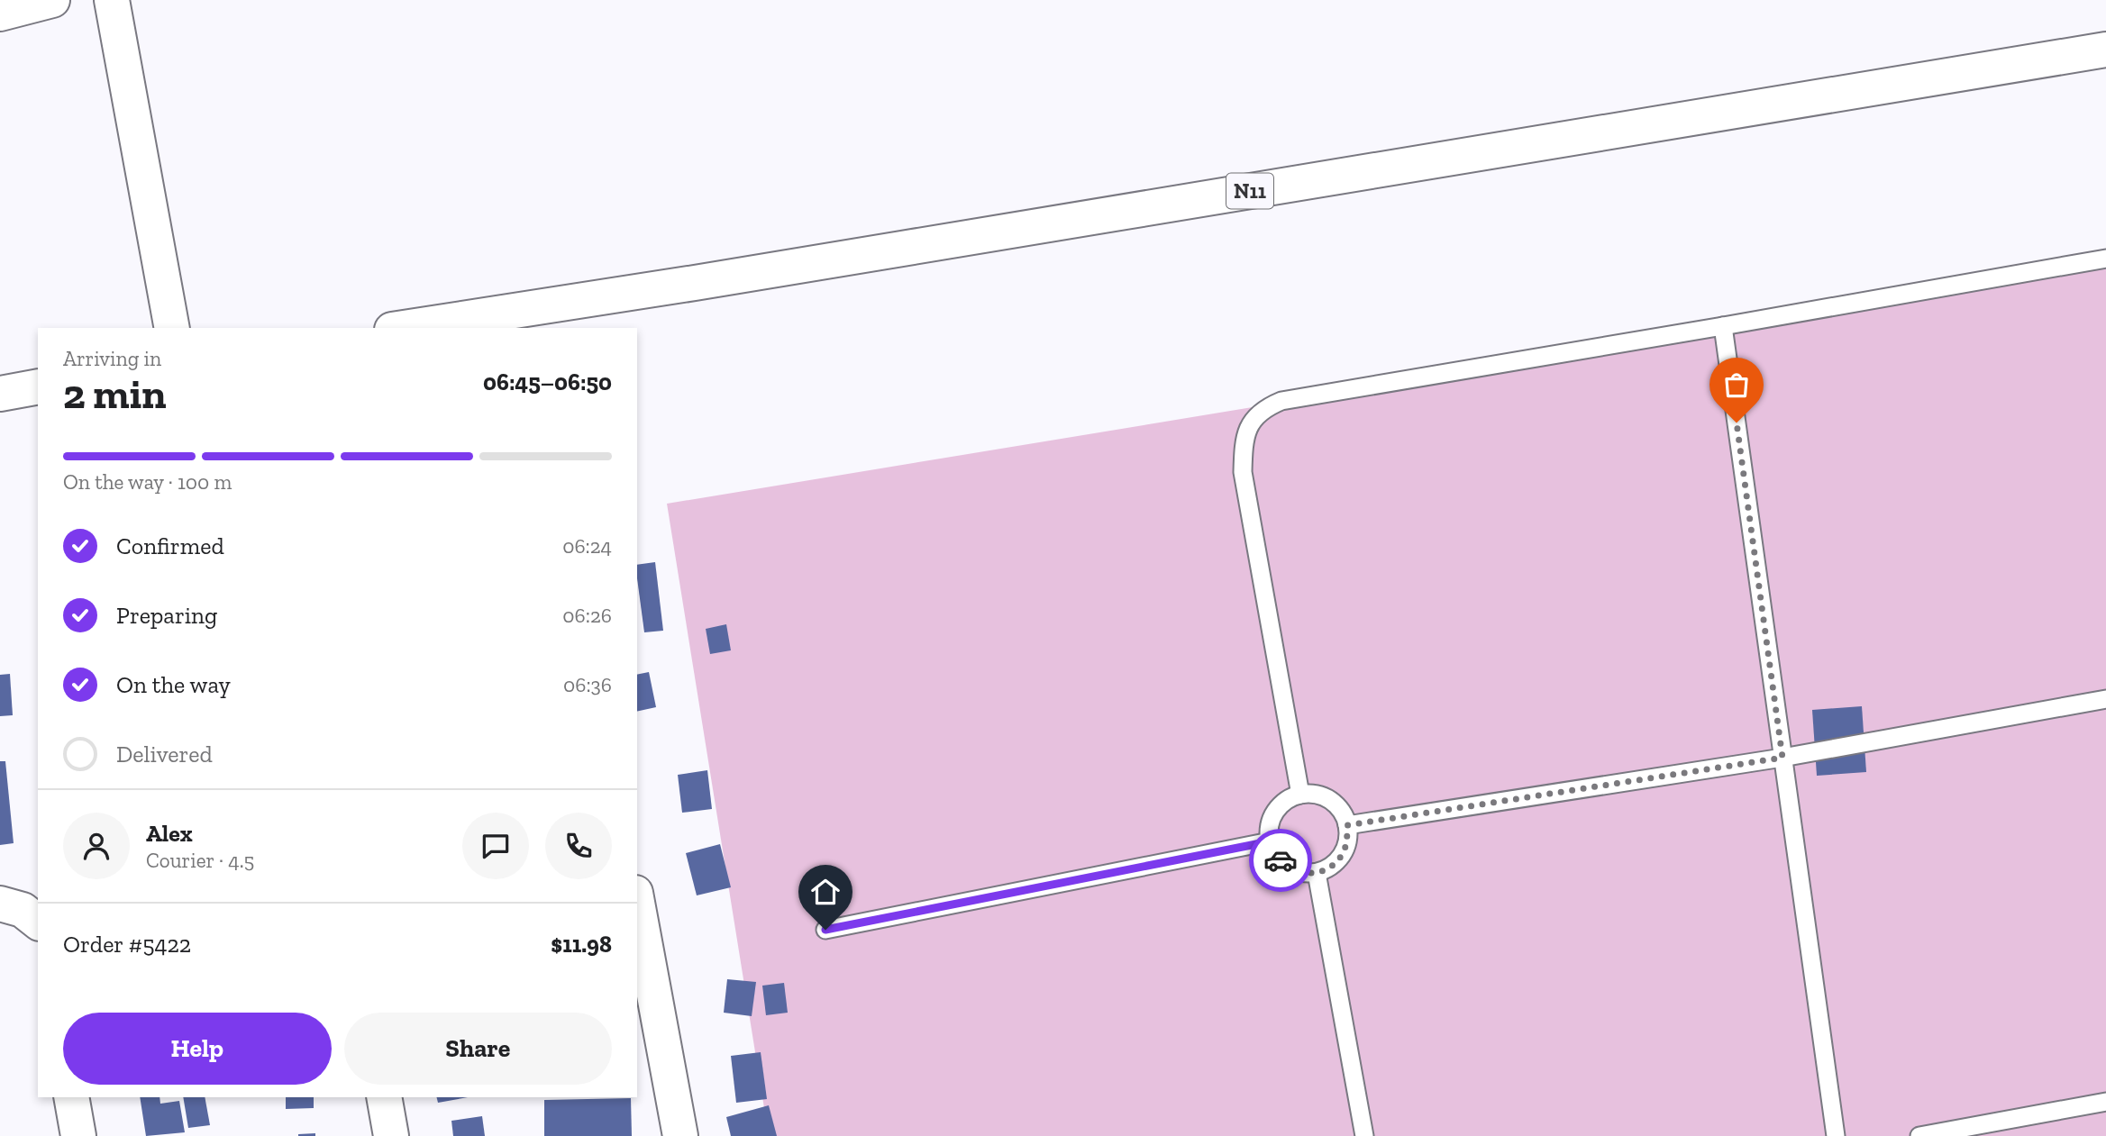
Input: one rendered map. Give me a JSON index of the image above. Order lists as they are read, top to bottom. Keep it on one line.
{"streets":{"main road":["N11"]},"page":{"heading":["2 min","Arriving in","06:45–06:50"],"panel":["Alex","Courier · 4.5","Order #5422","$11.98"],"bar":"On the way · 100 m","list":[["Confirmed","06:24"],["Preparing","06:26"],["On the way","06:36"],"Delivered"],"buttons":["Help","Share"]}}
